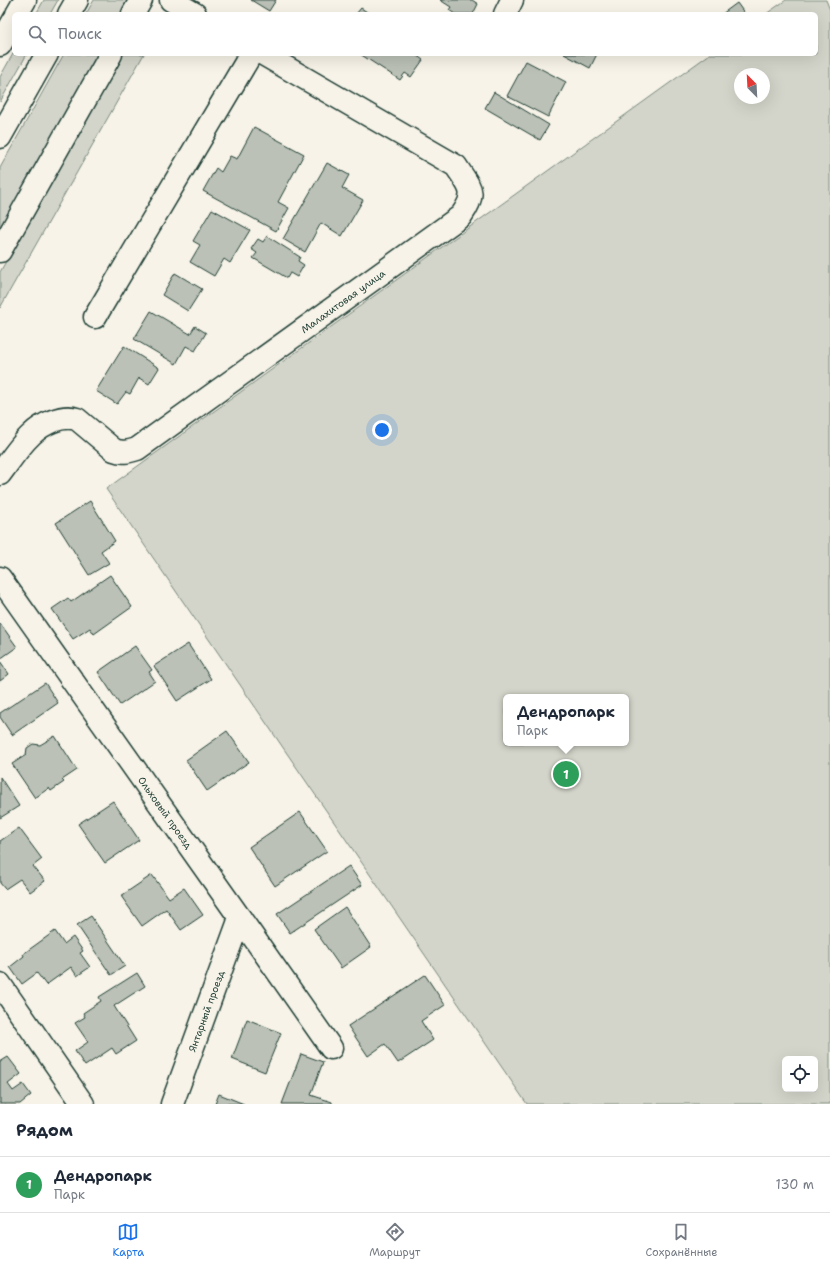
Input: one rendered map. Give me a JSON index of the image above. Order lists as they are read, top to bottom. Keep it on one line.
{"streets":{"street":["Малахитовая улица","Ольховый проезд","Янтарный проезд"]},"crossings":[["Ольховый проезд","Янтарный проезд"]],"north":"top left","page":{"search":"Поиск","popup":["Дендропарк","Парк"],"pins":"1","heading":"Рядом","list":[{"mark":"1","name":"Дендропарк","note":"Парк","value":"130 m"}],"nav":["Карта","Маршрут","Сохранённые"]}}
